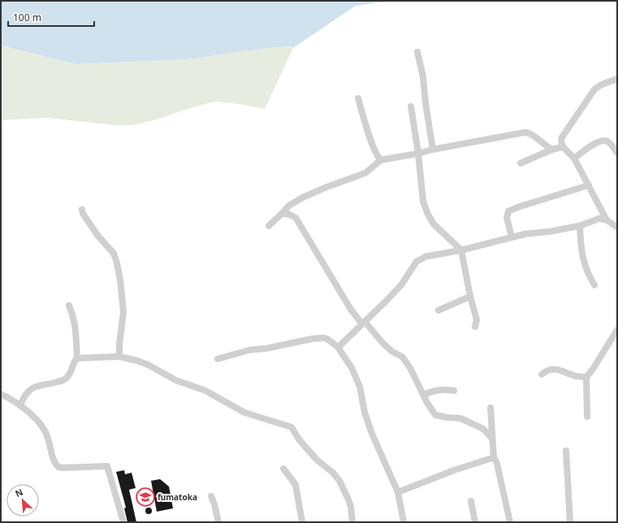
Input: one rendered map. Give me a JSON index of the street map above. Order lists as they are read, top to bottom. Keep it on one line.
{"places":{"school or university":["fumatoka"]},"scale_bar":"100 m","north":"top left"}
